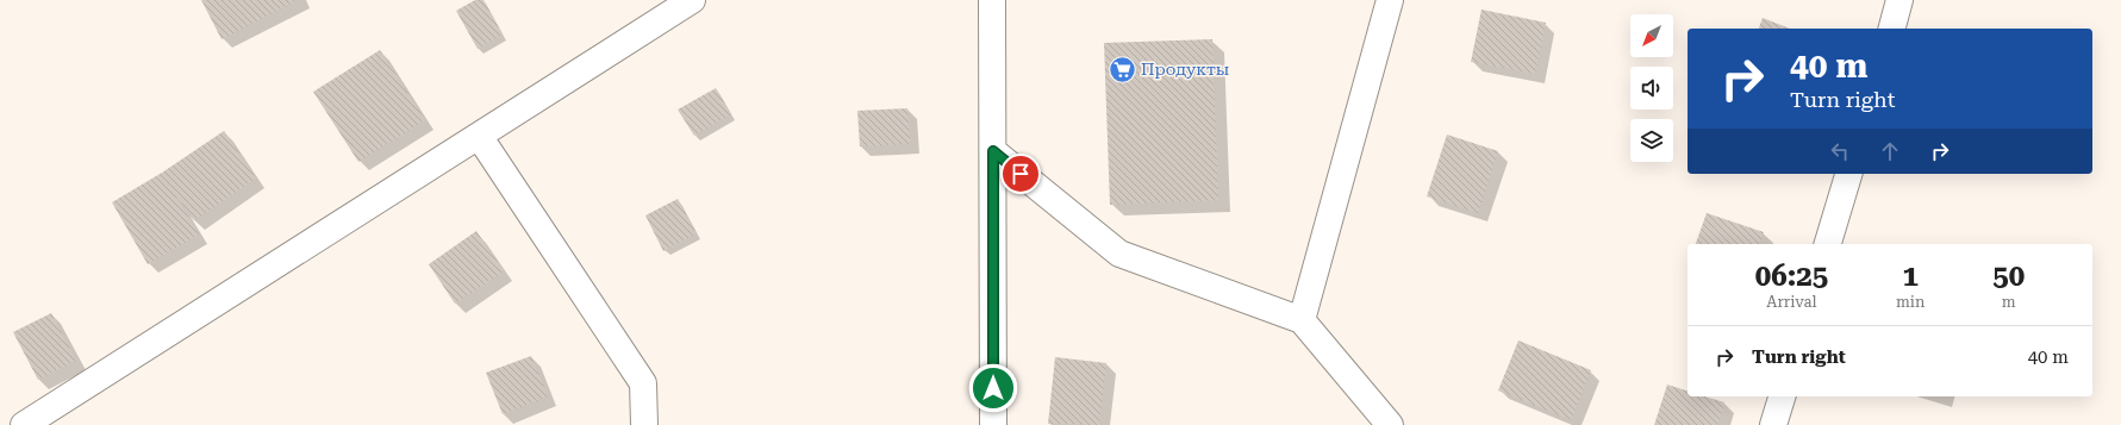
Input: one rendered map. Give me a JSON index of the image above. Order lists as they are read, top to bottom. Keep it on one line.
{"places":{"supermarket":["Продукты"]},"north":"bottom left","page":{"turn":["40 m","Turn right"],"eta":["06:25","Arrival","1","min","50","m"],"list":[{"name":"Turn right","value":"40 m"}]}}
